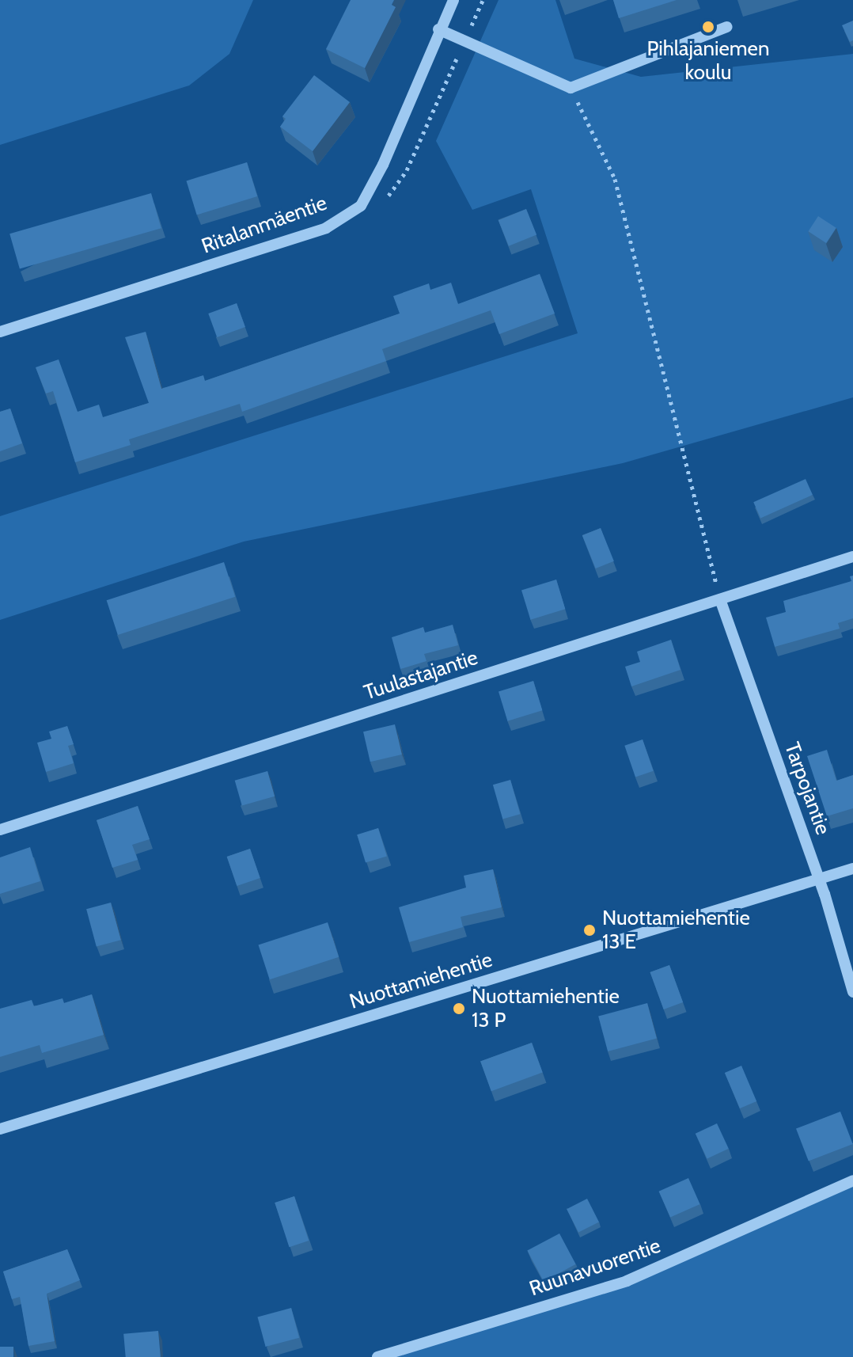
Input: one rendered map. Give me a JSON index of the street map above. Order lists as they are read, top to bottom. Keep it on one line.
{"streets":{"street":["Ritalanmäentie","Tuulastajantie","Tarpojantie","Nuottamiehentie","Ruunavuorentie"]},"crossings":[["Tuulastajantie","Tarpojantie"],["Tarpojantie","Nuottamiehentie"]],"places":["Pihlajaniemen koulu","Nuottamiehentie 13 E","Nuottamiehentie 13 P"]}
